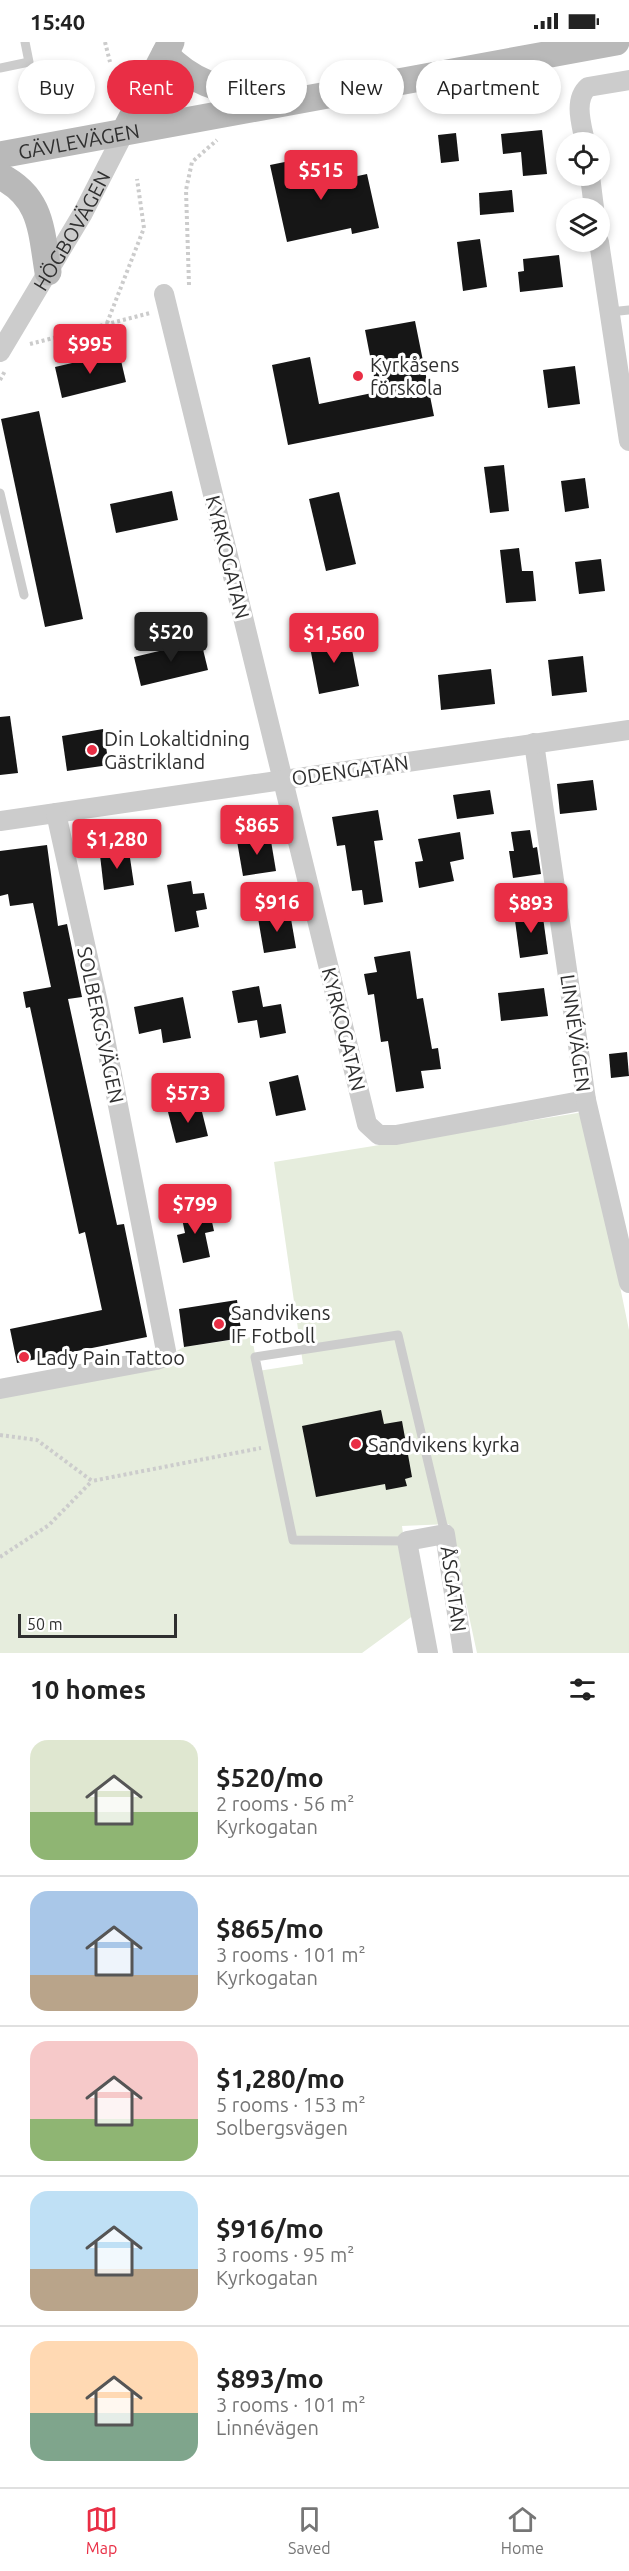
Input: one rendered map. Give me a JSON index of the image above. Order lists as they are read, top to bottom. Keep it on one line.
{"streets":{"main road":["GÄVLEVÄGEN","HÖGBOVÄGEN"],"street":["KYRKOGATAN","ODENGATAN","SOLBERGSVÄGEN","LINNÉVÄGEN","ÅSGATAN"]},"crossings":[["GÄVLEVÄGEN","HÖGBOVÄGEN"],["KYRKOGATAN","ODENGATAN"],["KYRKOGATAN","LINNÉVÄGEN"],["ODENGATAN","SOLBERGSVÄGEN"],["ODENGATAN","LINNÉVÄGEN"]],"places":["Kyrkåsens förskola","Din Lokaltidning Gästrikland","Sandvikens IF Fotboll","Lady Pain Tattoo","Sandvikens kyrka"],"scale_bar":"50 m","page":{"status":"15:40","chip":["Buy","Rent","Filters","New","Apartment"],"price":["$515","$995","$520","$1,560","$865","$1,280","$916","$893","$573","$799"],"scale":"50 m","heading":"10 homes","list":[{"name":"$520/mo","note":"2 rooms · 56 m² · Kyrkogatan"},{"name":"$865/mo","note":"3 rooms · 101 m² · Kyrkogatan"},{"name":"$1,280/mo","note":"5 rooms · 153 m² · Solbergsvägen"},{"name":"$916/mo","note":"3 rooms · 95 m² · Kyrkogatan"},{"name":"$893/mo","note":"3 rooms · 101 m² · Linnévägen"}],"tabs":["Map","Saved","Home"]}}
